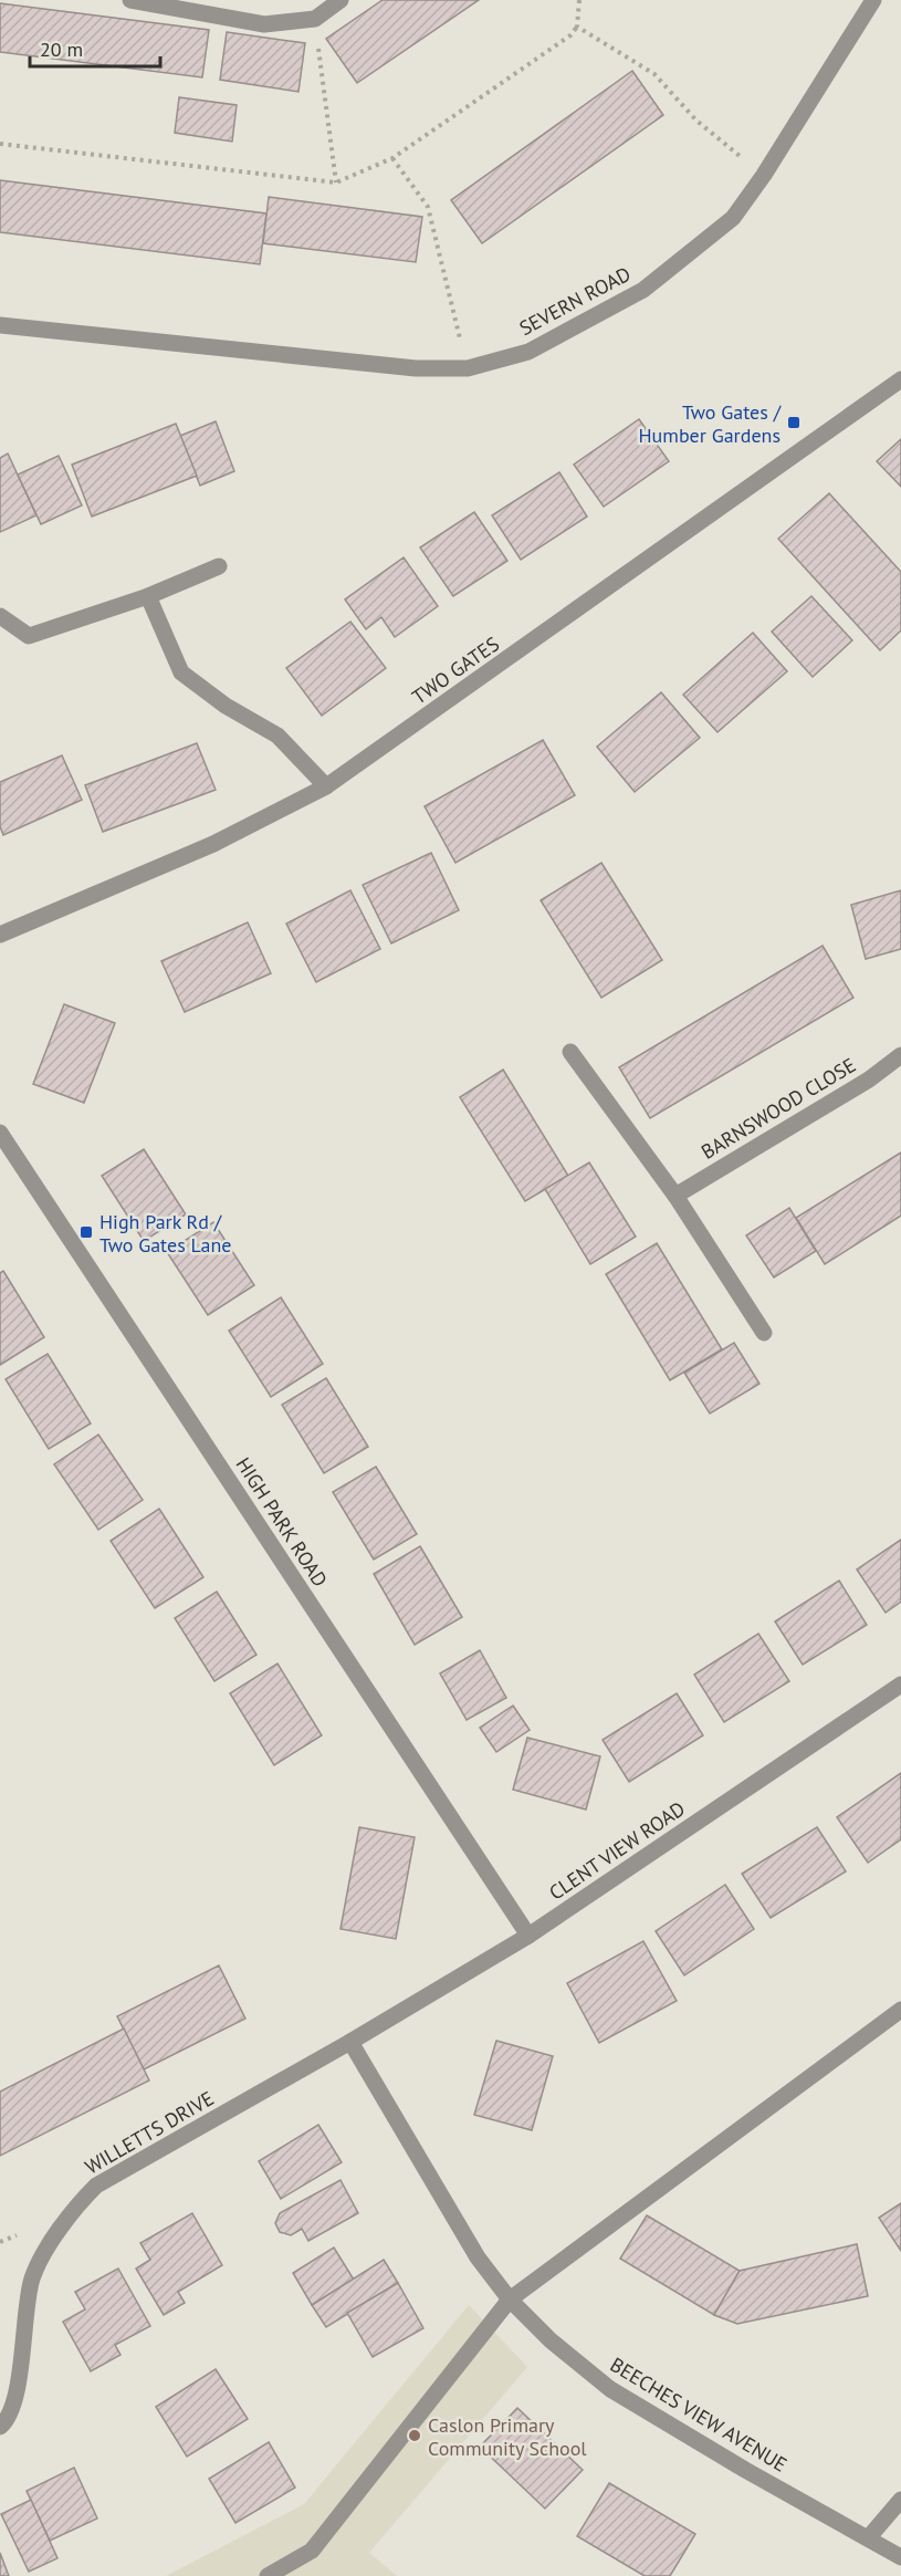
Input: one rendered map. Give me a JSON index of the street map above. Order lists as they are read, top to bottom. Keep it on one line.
{"streets":{"street":["SEVERN ROAD","TWO GATES","BARNSWOOD CLOSE","HIGH PARK ROAD","CLENT VIEW ROAD","WILLETTS DRIVE","BEECHES VIEW AVENUE"]},"crossings":[["HIGH PARK ROAD","CLENT VIEW ROAD"],["CLENT VIEW ROAD","WILLETTS DRIVE"],["CLENT VIEW ROAD","BEECHES VIEW AVENUE"],["WILLETTS DRIVE","BEECHES VIEW AVENUE"]],"places":{"transit":["Two Gates / Humber Gardens","High Park Rd / Two Gates Lane"],"other":["Caslon Primary Community School"]},"scale_bar":"20 m"}
